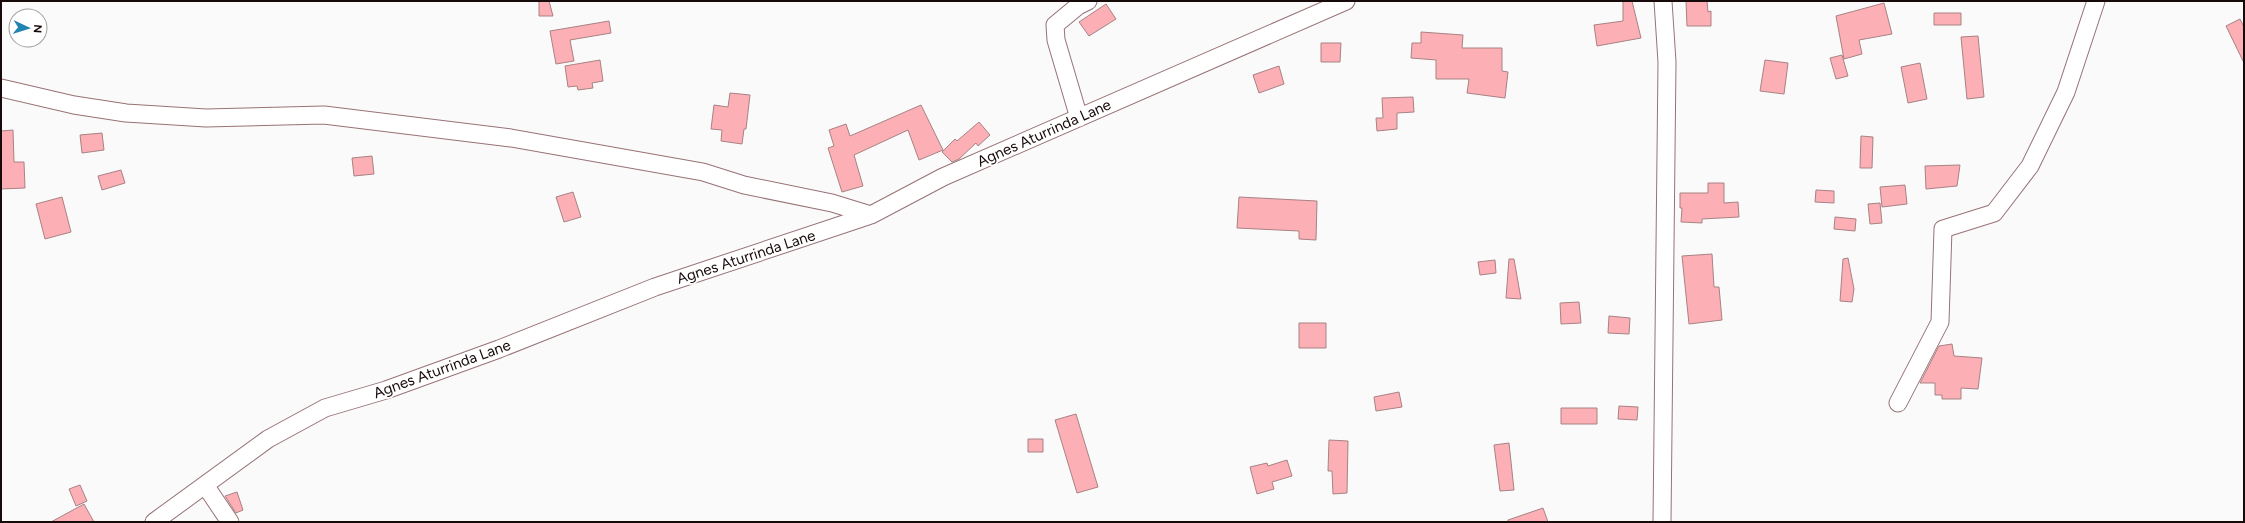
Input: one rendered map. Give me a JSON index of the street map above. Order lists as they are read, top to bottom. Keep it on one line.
{"streets":{"street":["Agnes Aturrinda Lane"]},"north":"right"}
